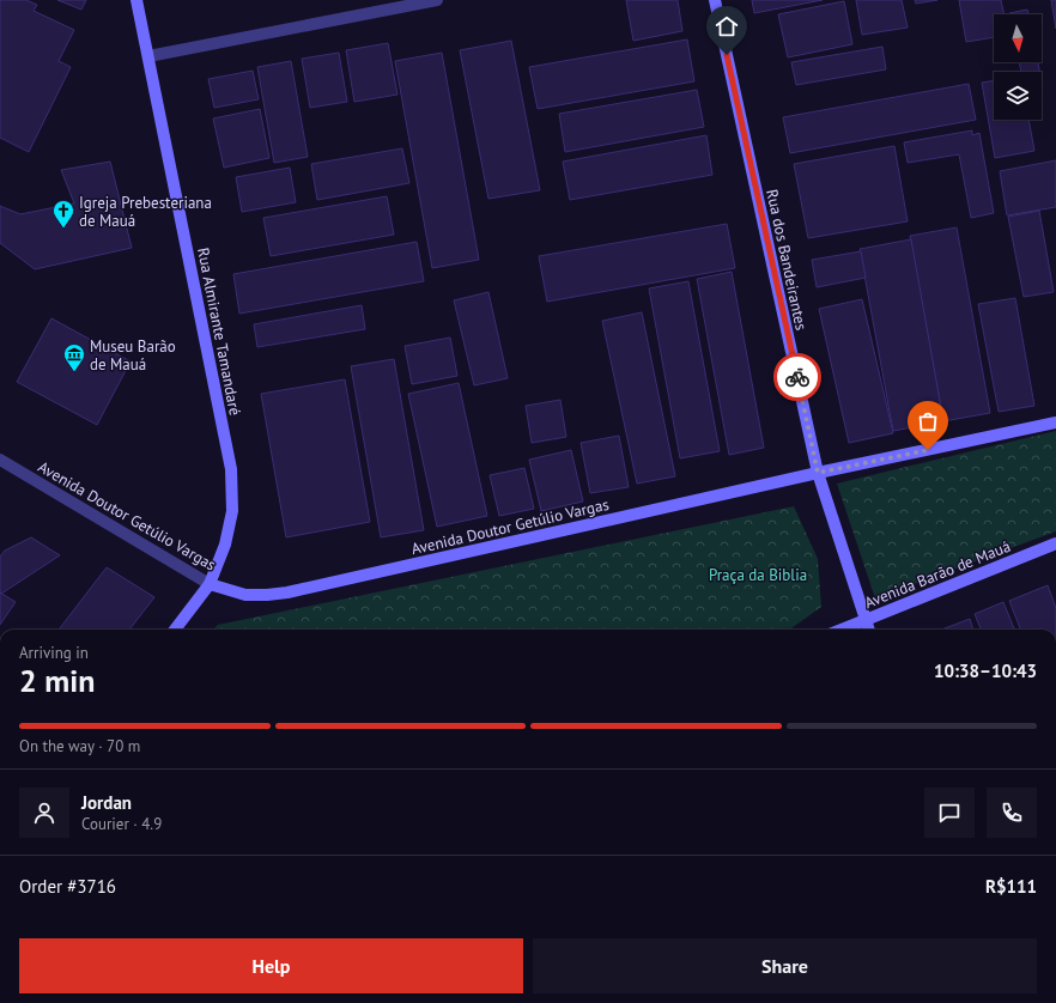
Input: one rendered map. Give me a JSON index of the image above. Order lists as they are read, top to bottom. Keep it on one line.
{"streets":{"main road":["Rua dos Bandeirantes","Rua Almirante Tamandaré","Avenida Doutor Getúlio Vargas","Avenida Barão de Mauá"]},"crossings":[["Rua dos Bandeirantes","Avenida Doutor Getúlio Vargas"],["Rua dos Bandeirantes","Avenida Barão de Mauá"],["Rua Almirante Tamandaré","Avenida Doutor Getúlio Vargas"]],"parks":["Praça da Biblia"],"places":{"church":["Igreja Prebesteriana de Mauá"],"museum":["Museu Barão de Mauá"]},"north":"bottom","page":{"heading":["2 min","Arriving in","10:38–10:43"],"panel":["Jordan","Courier · 4.9","Order #3716","R$111"],"bar":"On the way · 70 m","buttons":["Help","Share"]}}
